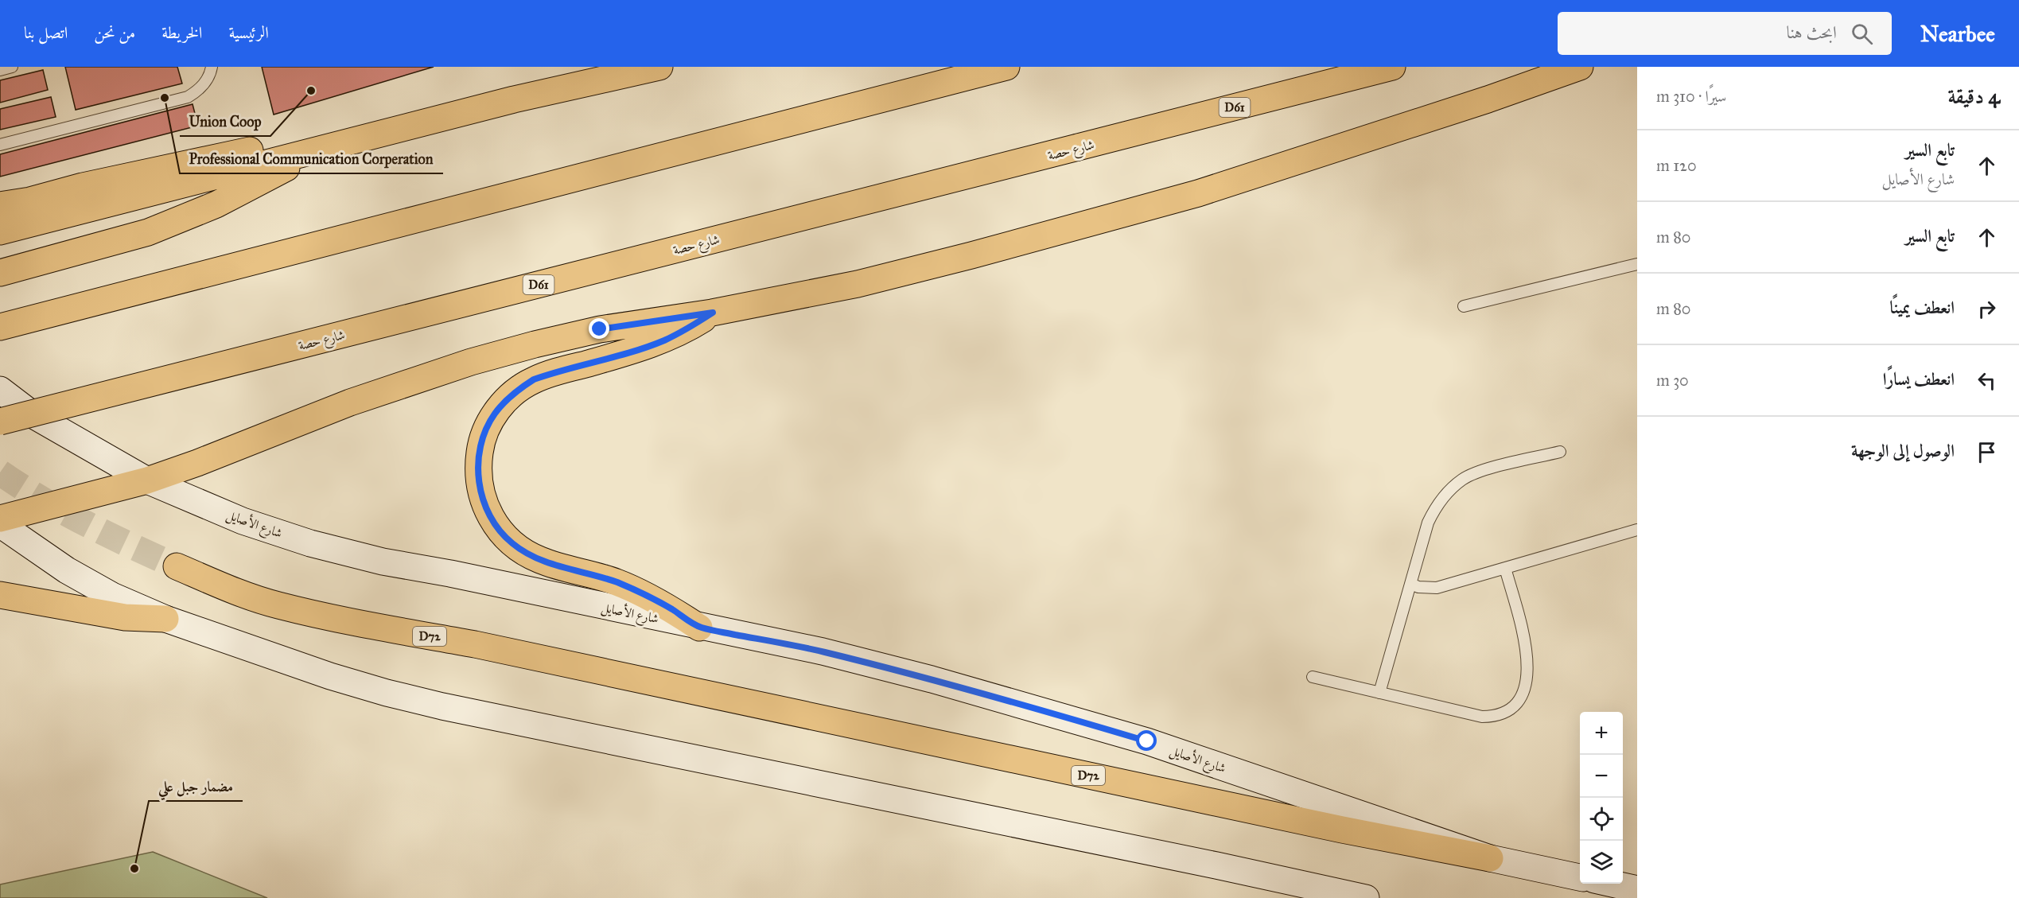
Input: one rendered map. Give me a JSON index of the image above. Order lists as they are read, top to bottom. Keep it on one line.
{"streets":{"main road":["D61","شارع حصة","شارع الأصايل","D72"]},"crossings":[["شارع الأصايل","D72"]],"places":["Union Coop","Professional Communication Corperation","مضمار جبل علي"],"page":{"header":"Nearbee","search":"ابحث هنا","nav":["الرئيسية","الخريطة","من نحن","اتصل بنا"],"heading":["4 دقيقة","سيرًا · 310 m"],"list":[["تابع السير","شارع الأصايل","120 m"],["تابع السير","80 m"],["انعطف يمينًا","80 m"],["انعطف يسارًا","30 m"],"الوصول إلى الوجهة"],"map_buttons":["+","−"]}}
